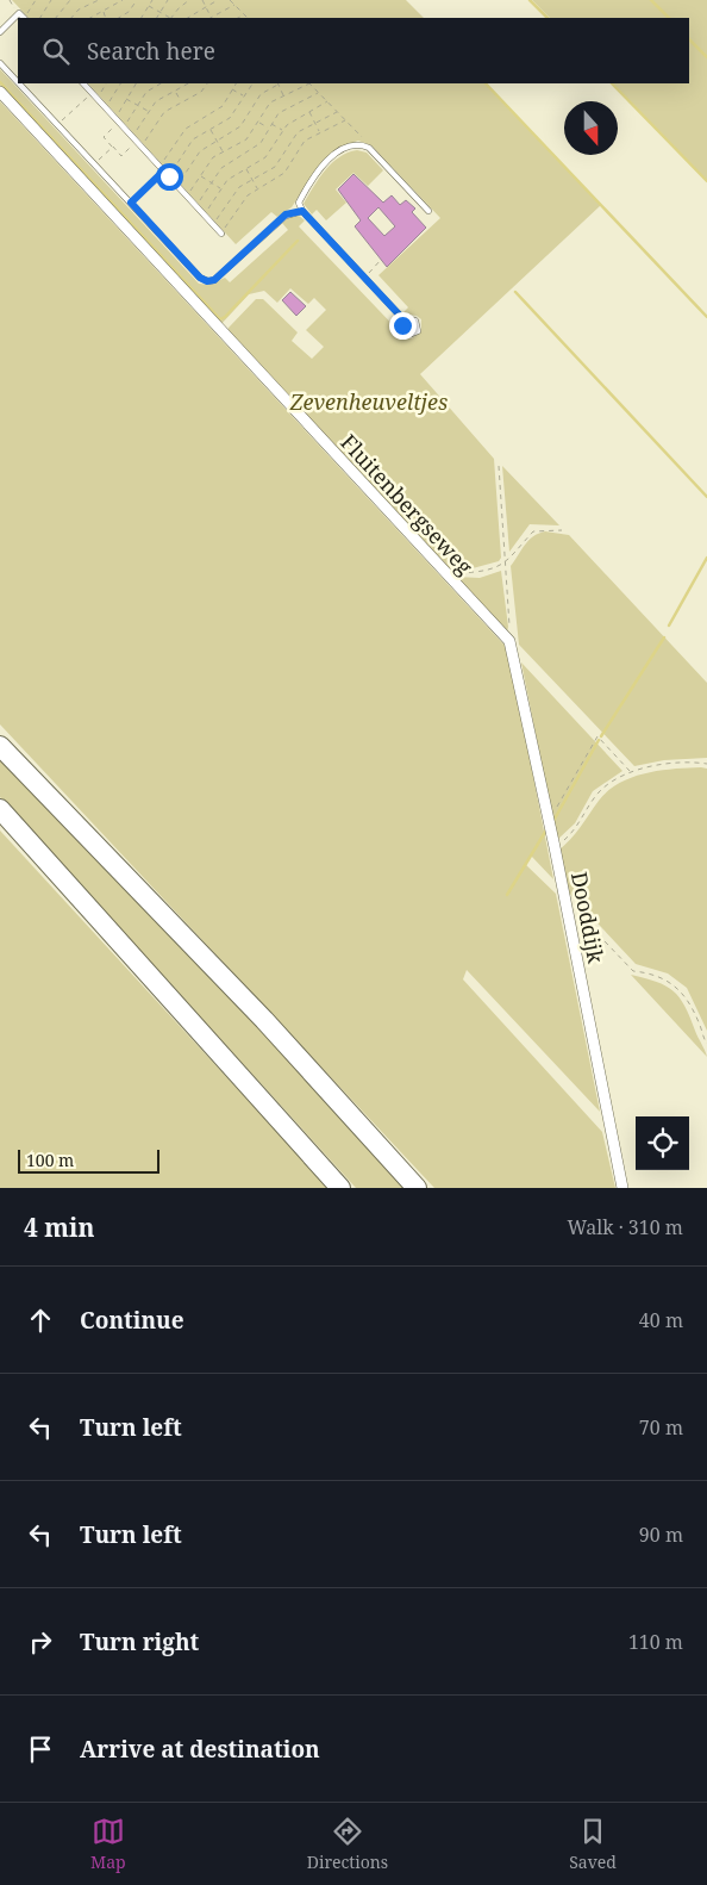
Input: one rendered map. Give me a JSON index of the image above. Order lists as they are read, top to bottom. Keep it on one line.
{"streets":{"street":["Fluitenbergseweg","Dooddijk"]},"crossings":[["Fluitenbergseweg","Dooddijk"]],"parks":["Zevenheuveltjes"],"scale_bar":"100 m","north":"bottom","page":{"search":"Search here","scale":"100 m","heading":["4 min","Walk · 310 m"],"list":[["Continue","40 m"],["Turn left","70 m"],["Turn left","90 m"],["Turn right","110 m"],"Arrive at destination"],"nav":["Map","Directions","Saved"]}}
